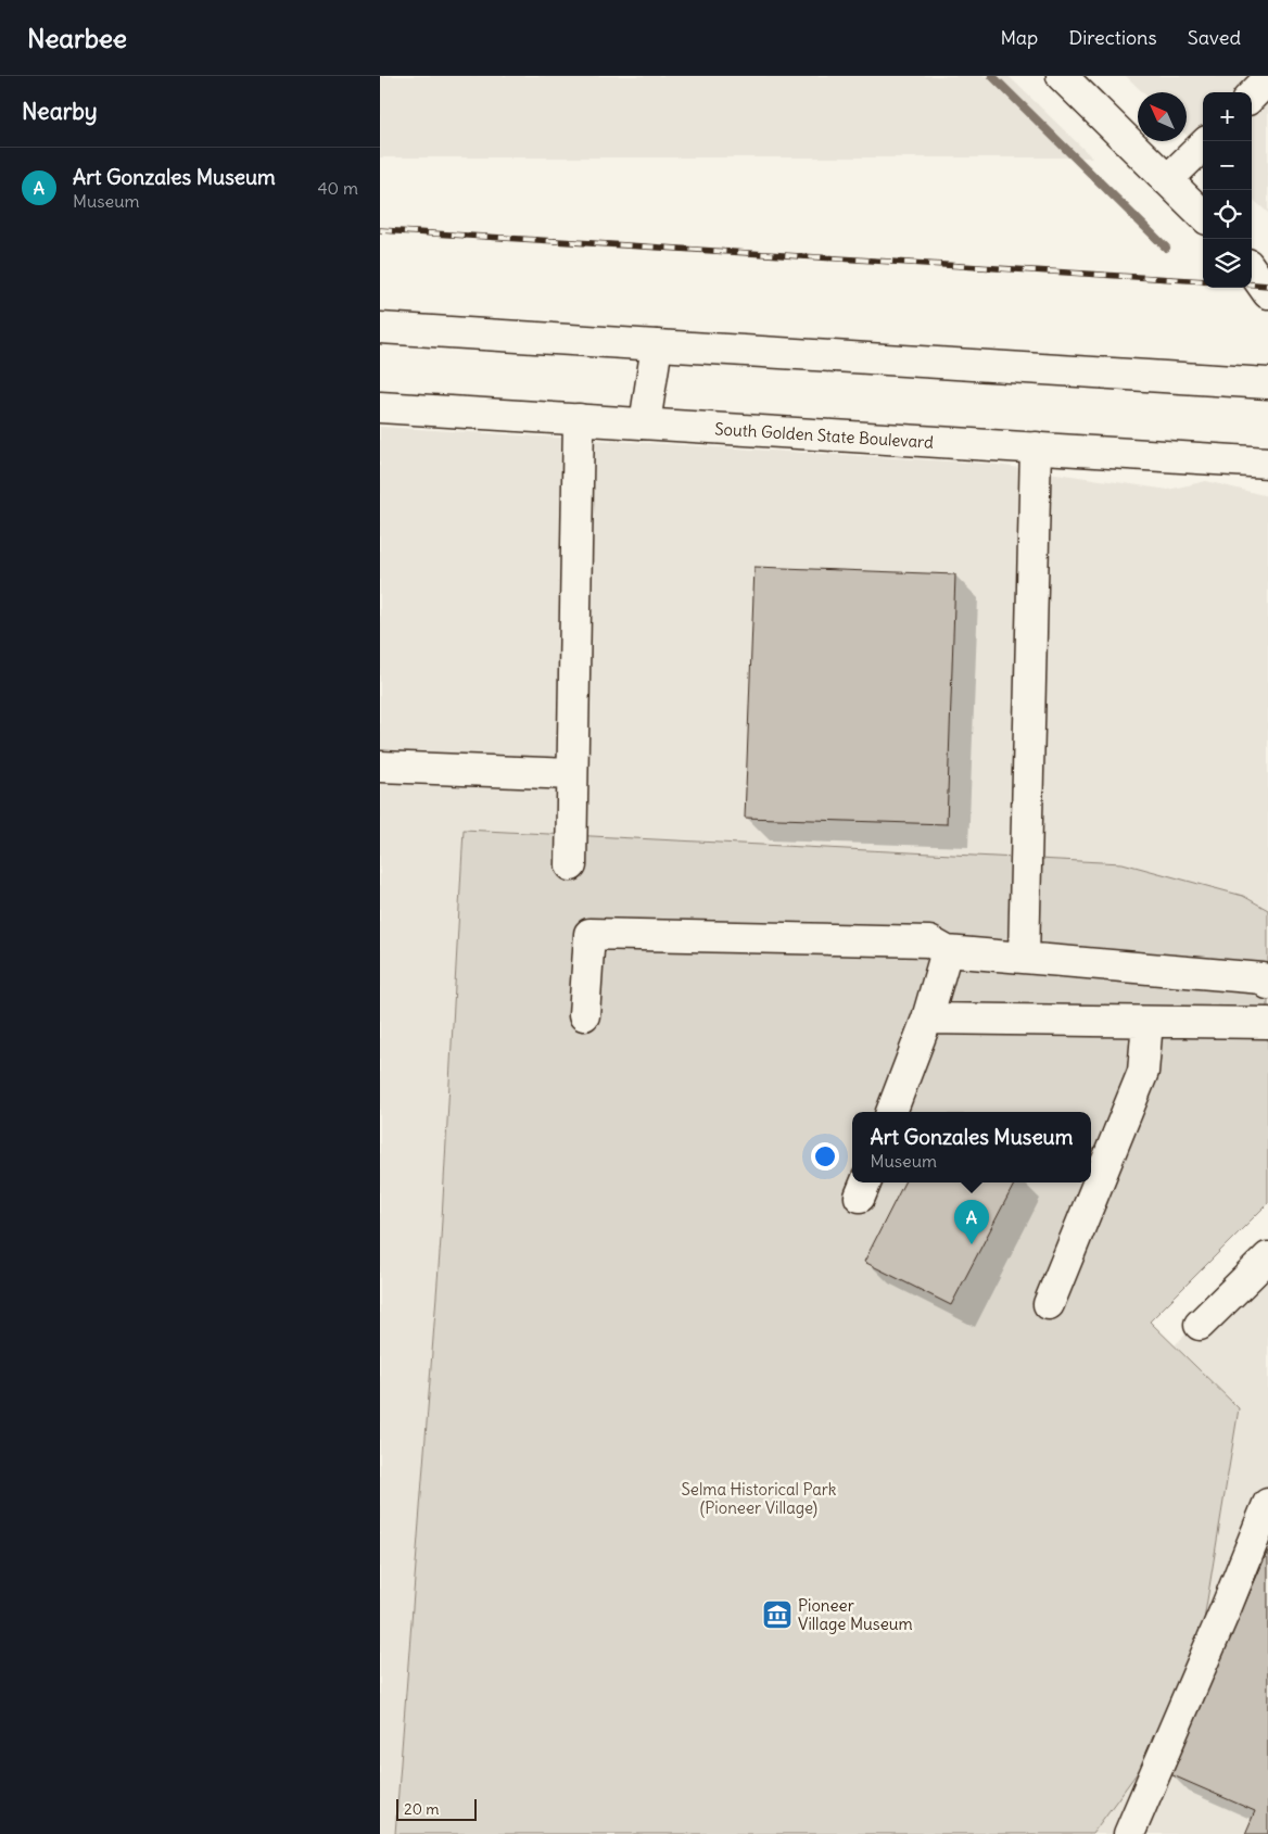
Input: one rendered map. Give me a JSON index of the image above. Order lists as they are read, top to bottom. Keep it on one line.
{"streets":{"main road":["South Golden State Boulevard"]},"parks":["Selma Historical Park (Pioneer Village)"],"places":{"museum":["Pioneer Village Museum"]},"scale_bar":"20 m","north":"top left","page":{"header":"Nearbee","nav":["Map","Directions","Saved"],"heading":"Nearby","map_buttons":["+","−"],"list":[{"mark":"A","name":"Art Gonzales Museum","note":"Museum","value":"40 m"}],"popup":["Art Gonzales Museum","Museum"],"pins":"A","scale":"20 m"}}
